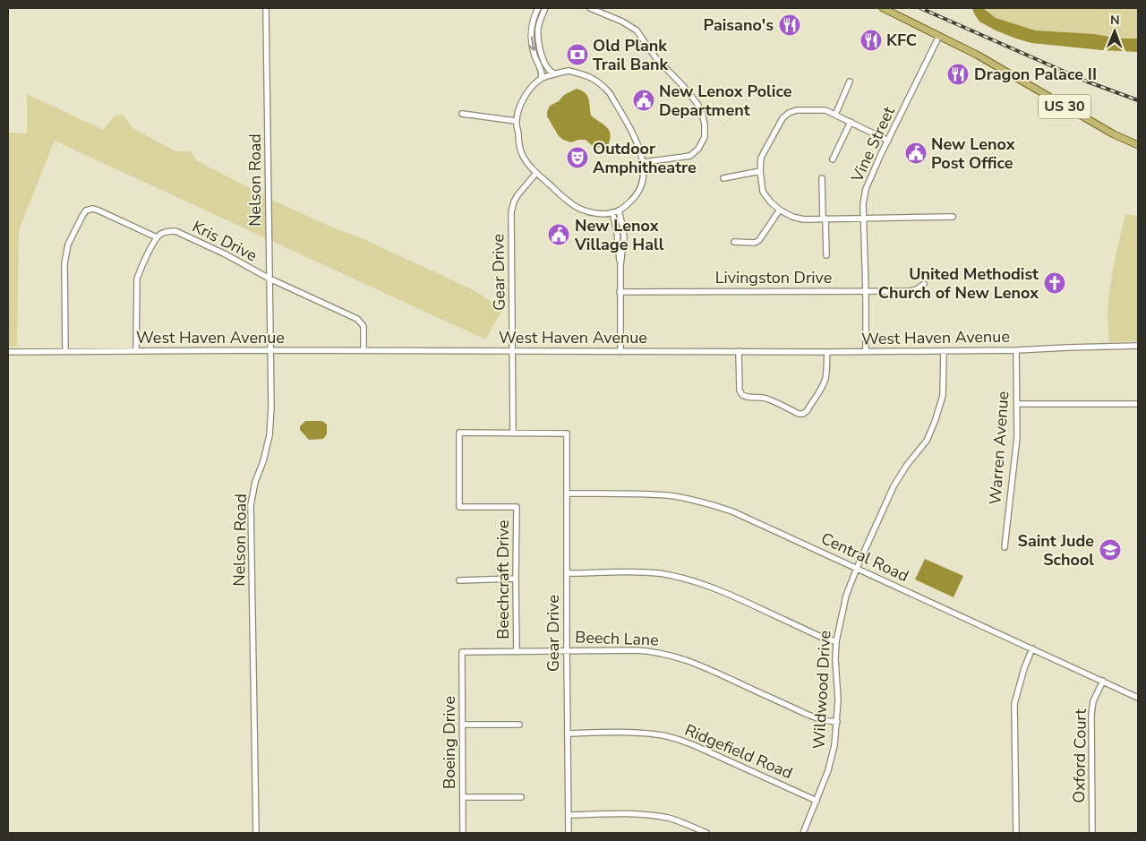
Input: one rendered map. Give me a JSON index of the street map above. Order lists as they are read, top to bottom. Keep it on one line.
{"streets":{"main road":["US 30"],"street":["Vine Street","Nelson Road","Kris Drive","Gear Drive","Livingston Drive","West Haven Avenue","Warren Avenue","Central Road","Beechcraft Drive","Beech Lane","Wildwood Drive","Boeing Drive","Ridgefield Road","Oxford Court"]},"crossings":[["US 30","Vine Street"],["Vine Street","Livingston Drive"],["Vine Street","West Haven Avenue"],["Nelson Road","Kris Drive"],["Nelson Road","West Haven Avenue"],["Kris Drive","West Haven Avenue"],["Gear Drive","West Haven Avenue"],["Gear Drive","Central Road"],["Gear Drive","Beechcraft Drive"],["Gear Drive","Beech Lane"],["Gear Drive","Ridgefield Road"],["West Haven Avenue","Warren Avenue"],["West Haven Avenue","Wildwood Drive"],["Central Road","Wildwood Drive"],["Central Road","Oxford Court"],["Beechcraft Drive","Beech Lane"],["Beech Lane","Wildwood Drive"],["Beech Lane","Boeing Drive"],["Wildwood Drive","Ridgefield Road"]],"places":{"restaurant":["Paisano's","KFC","Dragon Palace II"],"bank":["Old Plank Trail Bank"],"public building":["New Lenox Police Department","New Lenox Post Office","New Lenox Village Hall"],"theatre":["Outdoor Amphitheatre"],"church":["United Methodist Church of New Lenox"],"school or university":["Saint Jude School"]},"north":"top"}
